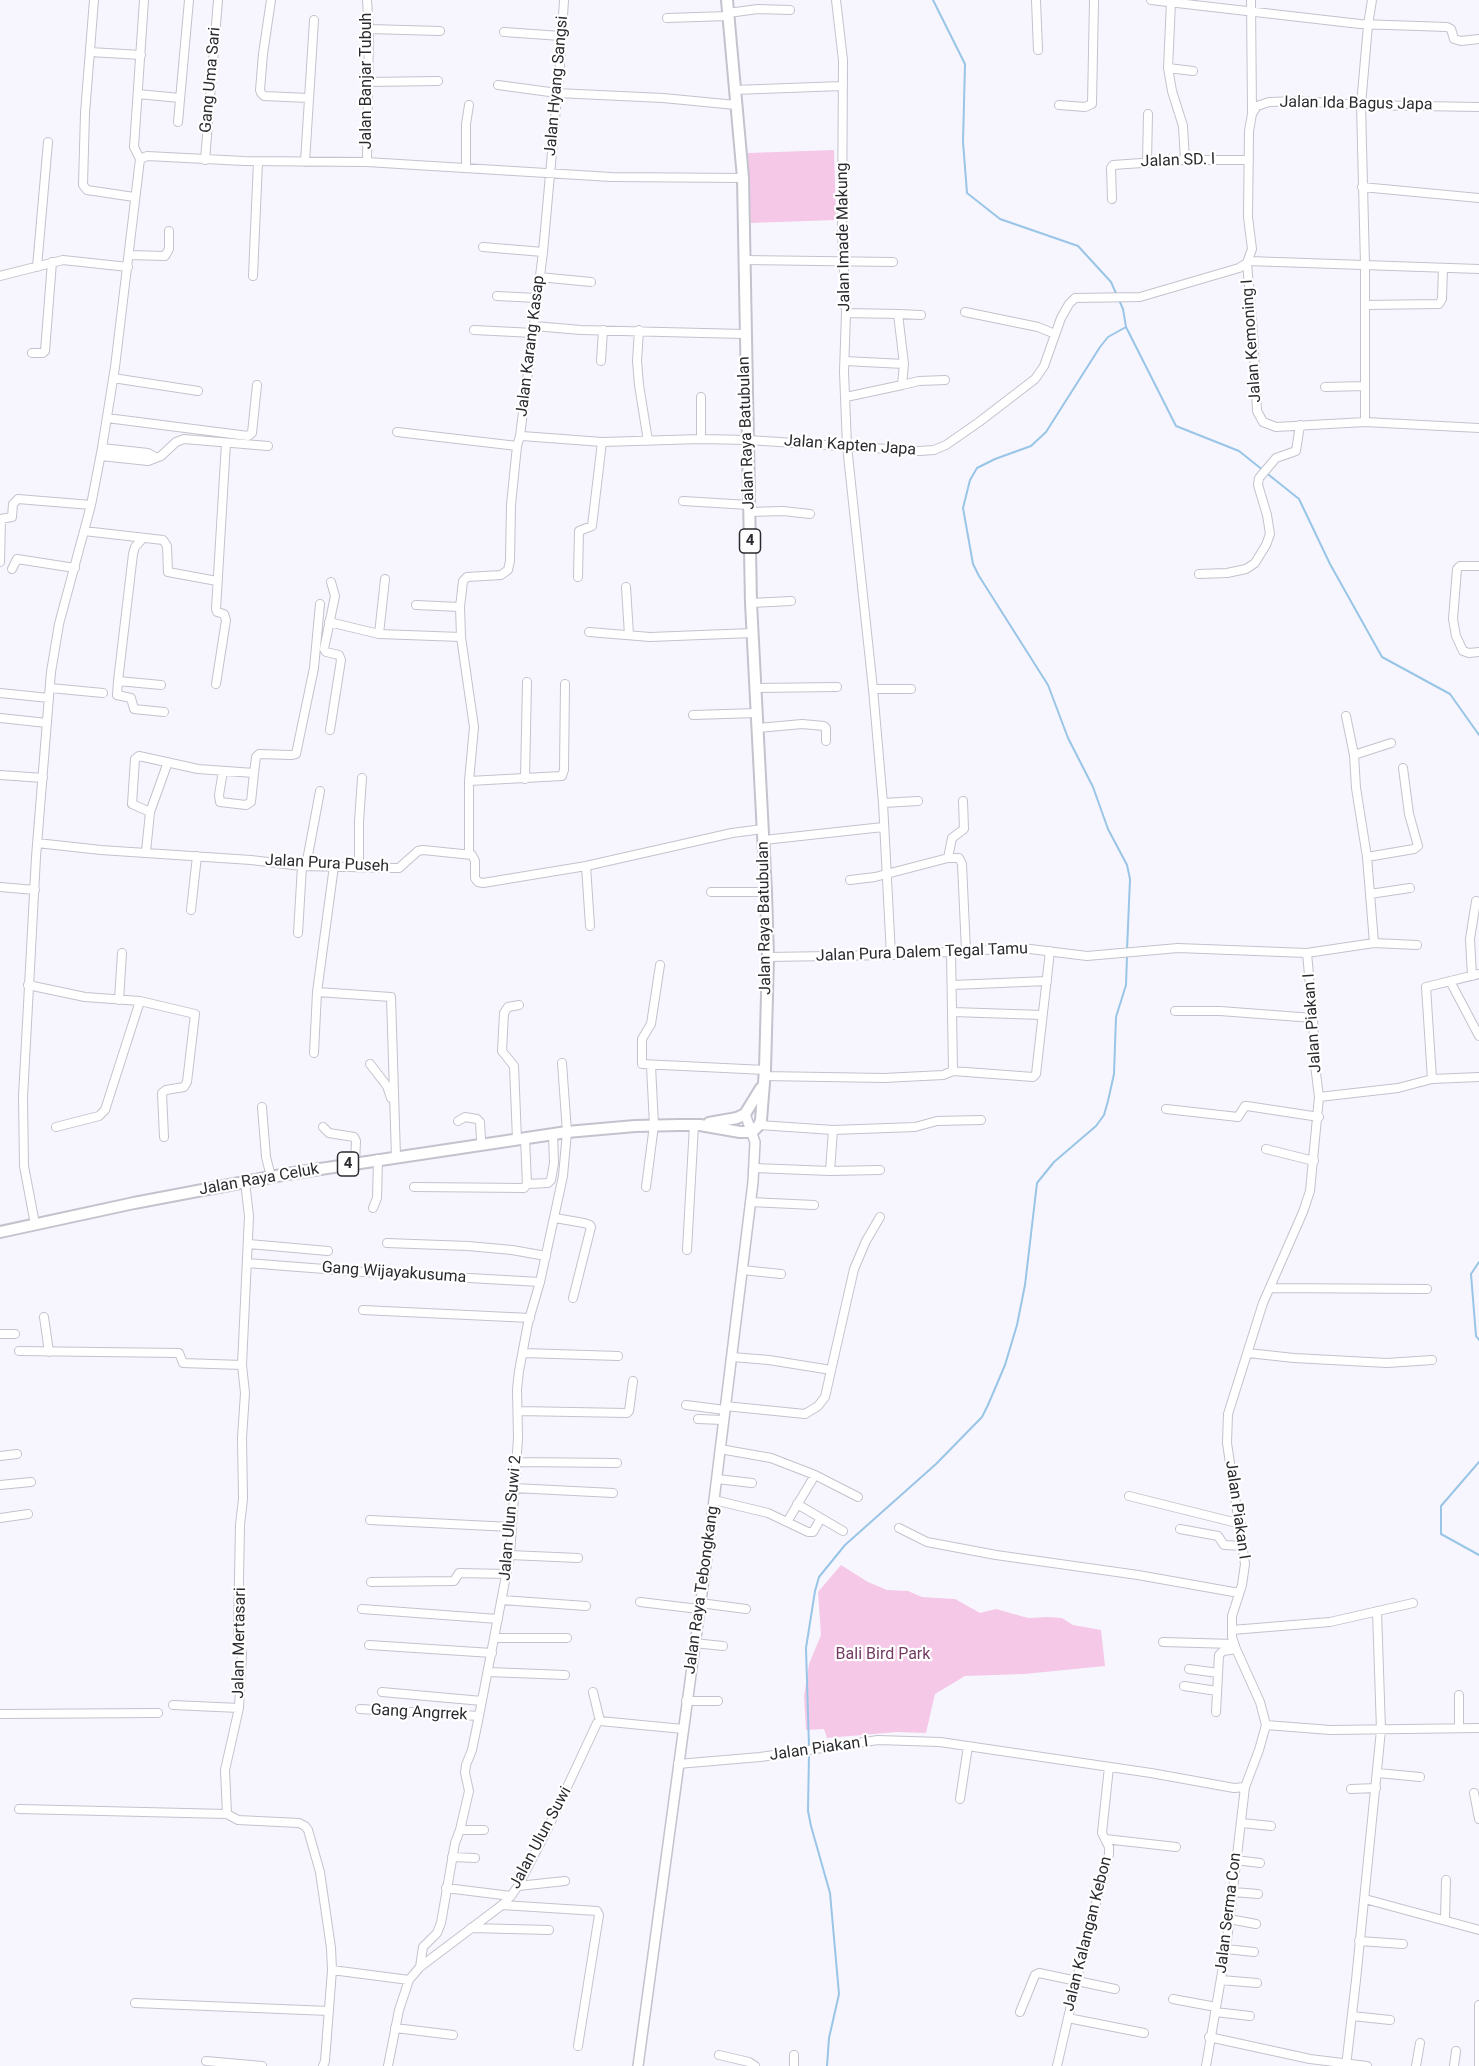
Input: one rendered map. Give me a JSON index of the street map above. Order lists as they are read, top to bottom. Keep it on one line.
{"streets":{"highway":["Jalan Raya Batubulan","4","Jalan Raya Celuk"],"main road":["Jalan Raya Tebongkang"],"street":["Gang Uma Sari","Jalan Banjar Tubuh","Jalan Hyang Sangsi","Jalan Ida Bagus Japa","Jalan SD. I","Jalan Imade Makung","Jalan Kemoning I","Jalan Karang Kasap","Jalan Kapten Japa","Jalan Pura Puseh","Jalan Pura Dalem Tegal Tamu","Jalan Piakan I","Gang Wijayakusuma","Jalan Ulun Suwi 2","Jalan Mertasari","Gang Angrrek","Jalan Ulun Suwi","Jalan Serma Con","Jalan Kalangan Kebon"]},"crossings":[["Jalan Hyang Sangsi","Jalan Karang Kasap"],["Jalan Imade Makung","Jalan Kapten Japa"],["Jalan Imade Makung","Jalan Pura Dalem Tegal Tamu"],["Jalan Kemoning I","Jalan Kapten Japa"],["Jalan Karang Kasap","Jalan Raya Batubulan"],["Jalan Karang Kasap","Jalan Kapten Japa"],["Jalan Raya Batubulan","Jalan Kapten Japa"],["Jalan Raya Batubulan","Jalan Pura Dalem Tegal Tamu"],["Jalan Raya Batubulan","Jalan Raya Celuk"],["Jalan Raya Batubulan","Jalan Raya Tebongkang"],["Jalan Pura Dalem Tegal Tamu","Jalan Piakan I"],["Jalan Piakan I","Jalan Raya Tebongkang"],["Jalan Piakan I","Jalan Serma Con"],["Jalan Piakan I","Jalan Kalangan Kebon"],["Jalan Raya Celuk","Jalan Ulun Suwi 2"],["Jalan Raya Celuk","Jalan Raya Tebongkang"],["Jalan Raya Celuk","Jalan Mertasari"],["Gang Wijayakusuma","Jalan Ulun Suwi 2"],["Gang Wijayakusuma","Jalan Mertasari"],["Jalan Ulun Suwi 2","Gang Angrrek"],["Jalan Ulun Suwi 2","Jalan Ulun Suwi"]],"parks":["Bali Bird Park"]}
